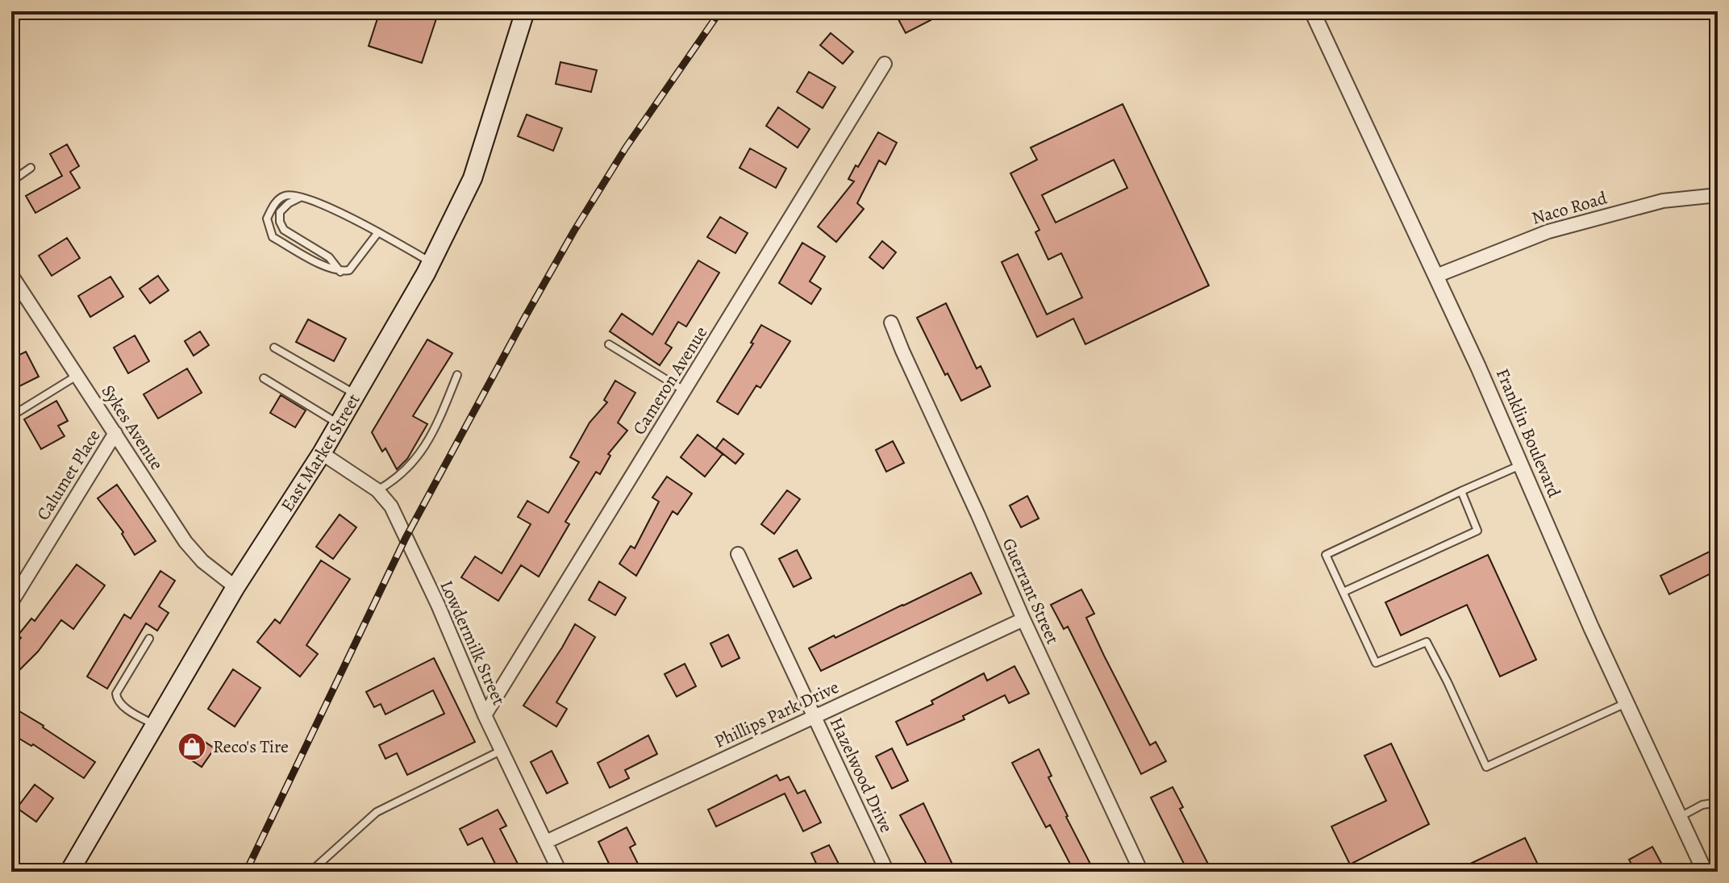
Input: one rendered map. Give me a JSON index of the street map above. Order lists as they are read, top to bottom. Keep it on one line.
{"streets":{"main road":["East Market Street"],"street":["Naco Road","Cameron Avenue","Sykes Avenue","Franklin Boulevard","Calumet Place","Guerrant Street","Lowdermilk Street","Phillips Park Drive","Hazelwood Drive"]},"crossings":[["Naco Road","Franklin Boulevard"],["Cameron Avenue","Lowdermilk Street"],["Sykes Avenue","East Market Street"],["Sykes Avenue","Calumet Place"],["East Market Street","Lowdermilk Street"],["Guerrant Street","Phillips Park Drive"],["Lowdermilk Street","Phillips Park Drive"],["Phillips Park Drive","Hazelwood Drive"]],"places":{"shop":["Reco's Tire"]}}
